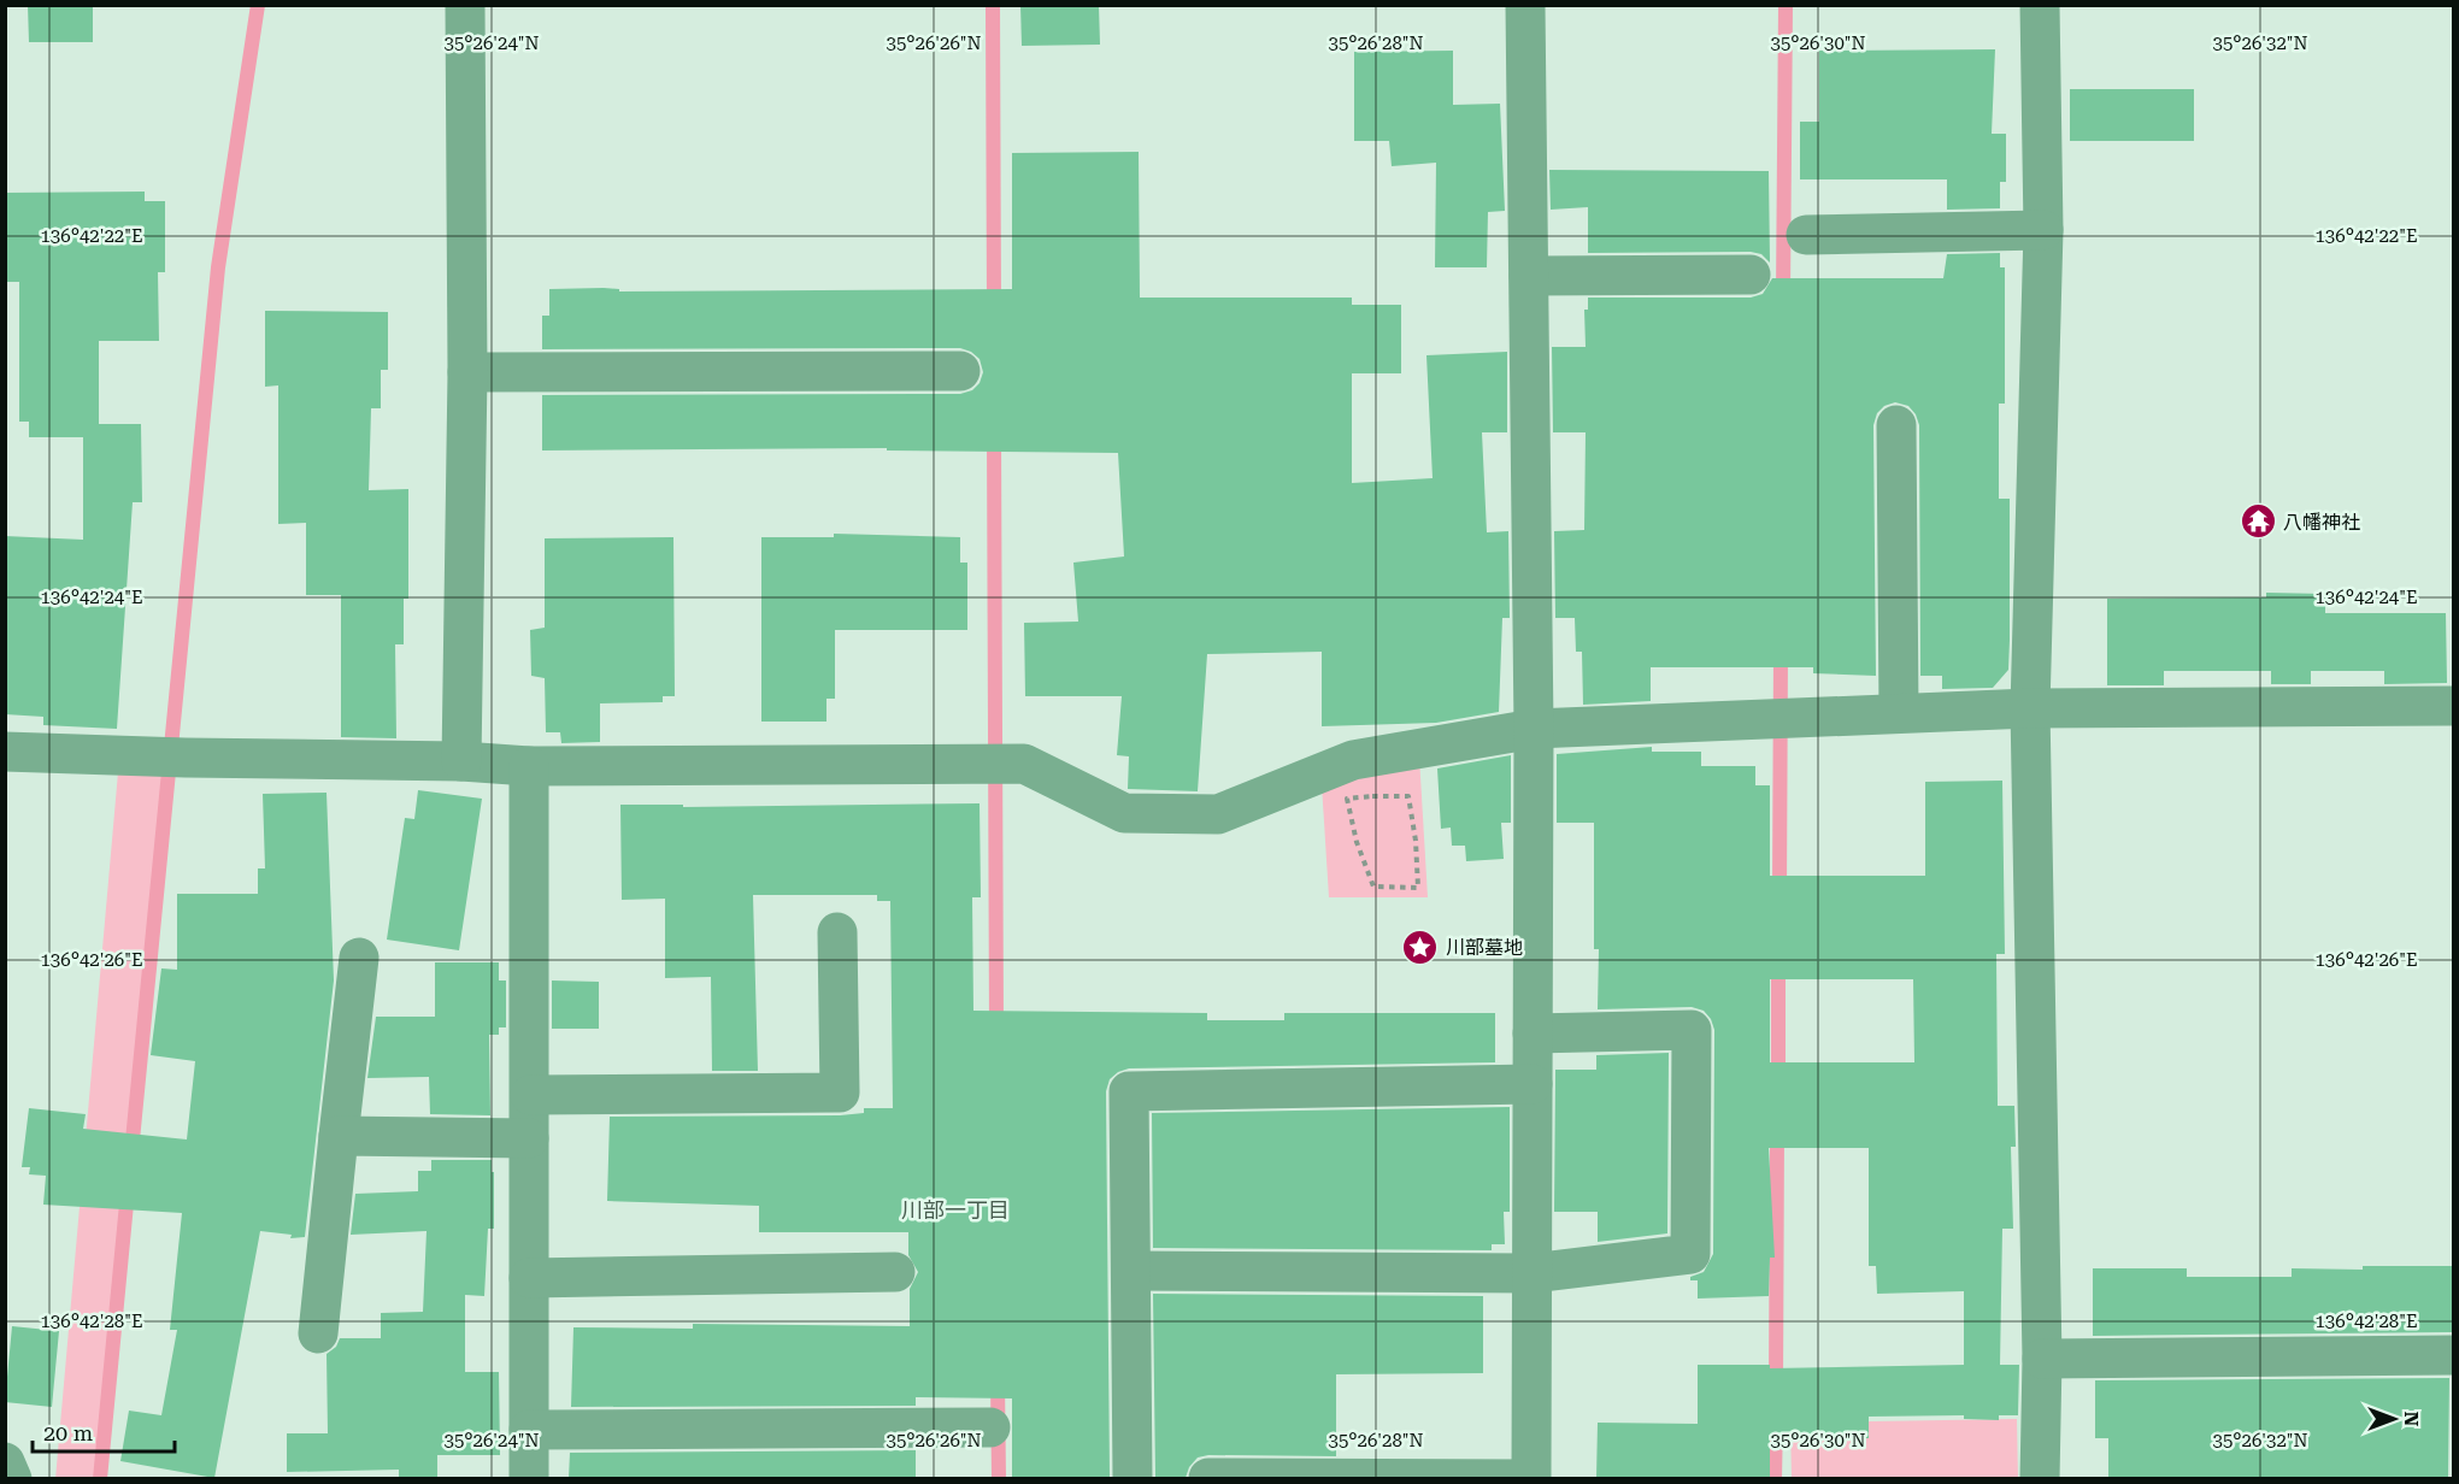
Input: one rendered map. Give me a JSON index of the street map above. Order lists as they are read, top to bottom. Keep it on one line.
{"districts":["川部一丁目"],"places":{"temple":["八幡神社"],"place":["川部墓地"]},"scale_bar":"20 m","north":"right","coordinates":["35°26'24\"N","35°26'26\"N","35°26'28\"N","35°26'30\"N","35°26'32\"N","136°42'22\"E","136°42'24\"E","136°42'26\"E","136°42'28\"E"]}
